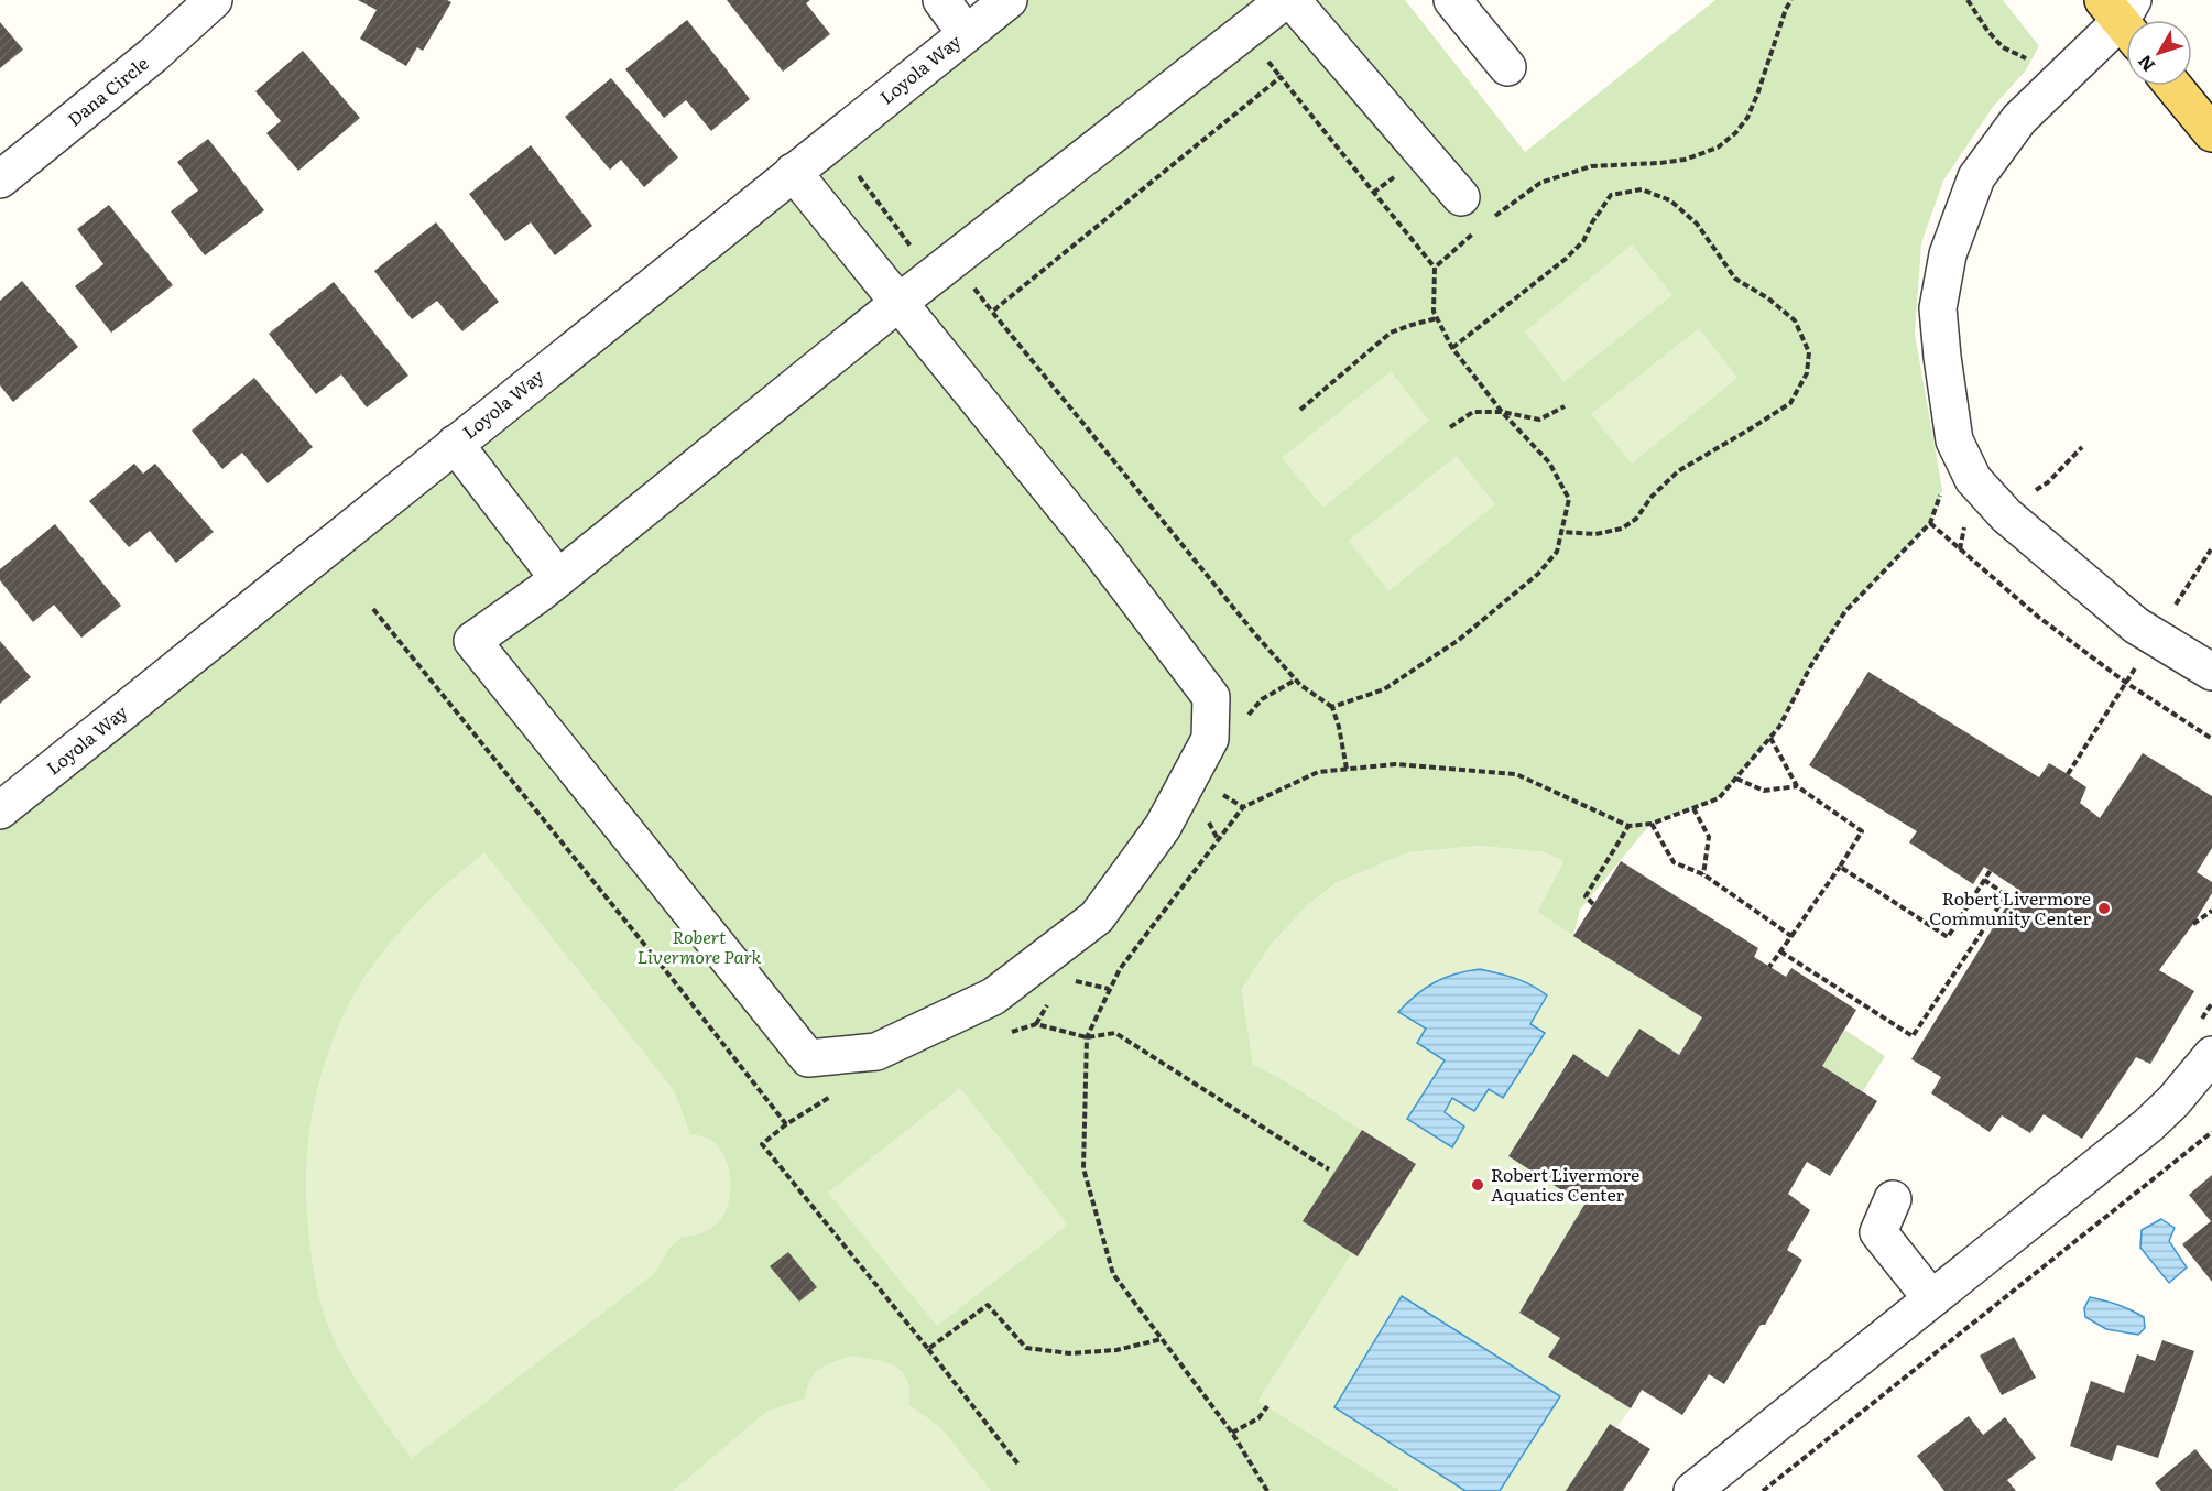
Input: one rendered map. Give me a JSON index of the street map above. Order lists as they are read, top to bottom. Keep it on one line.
{"streets":{"street":["Loyola Way","Dana Circle"]},"parks":["Robert Livermore Park"],"places":["Robert Livermore Community Center","Robert Livermore Aquatics Center"],"north":"bottom left"}
